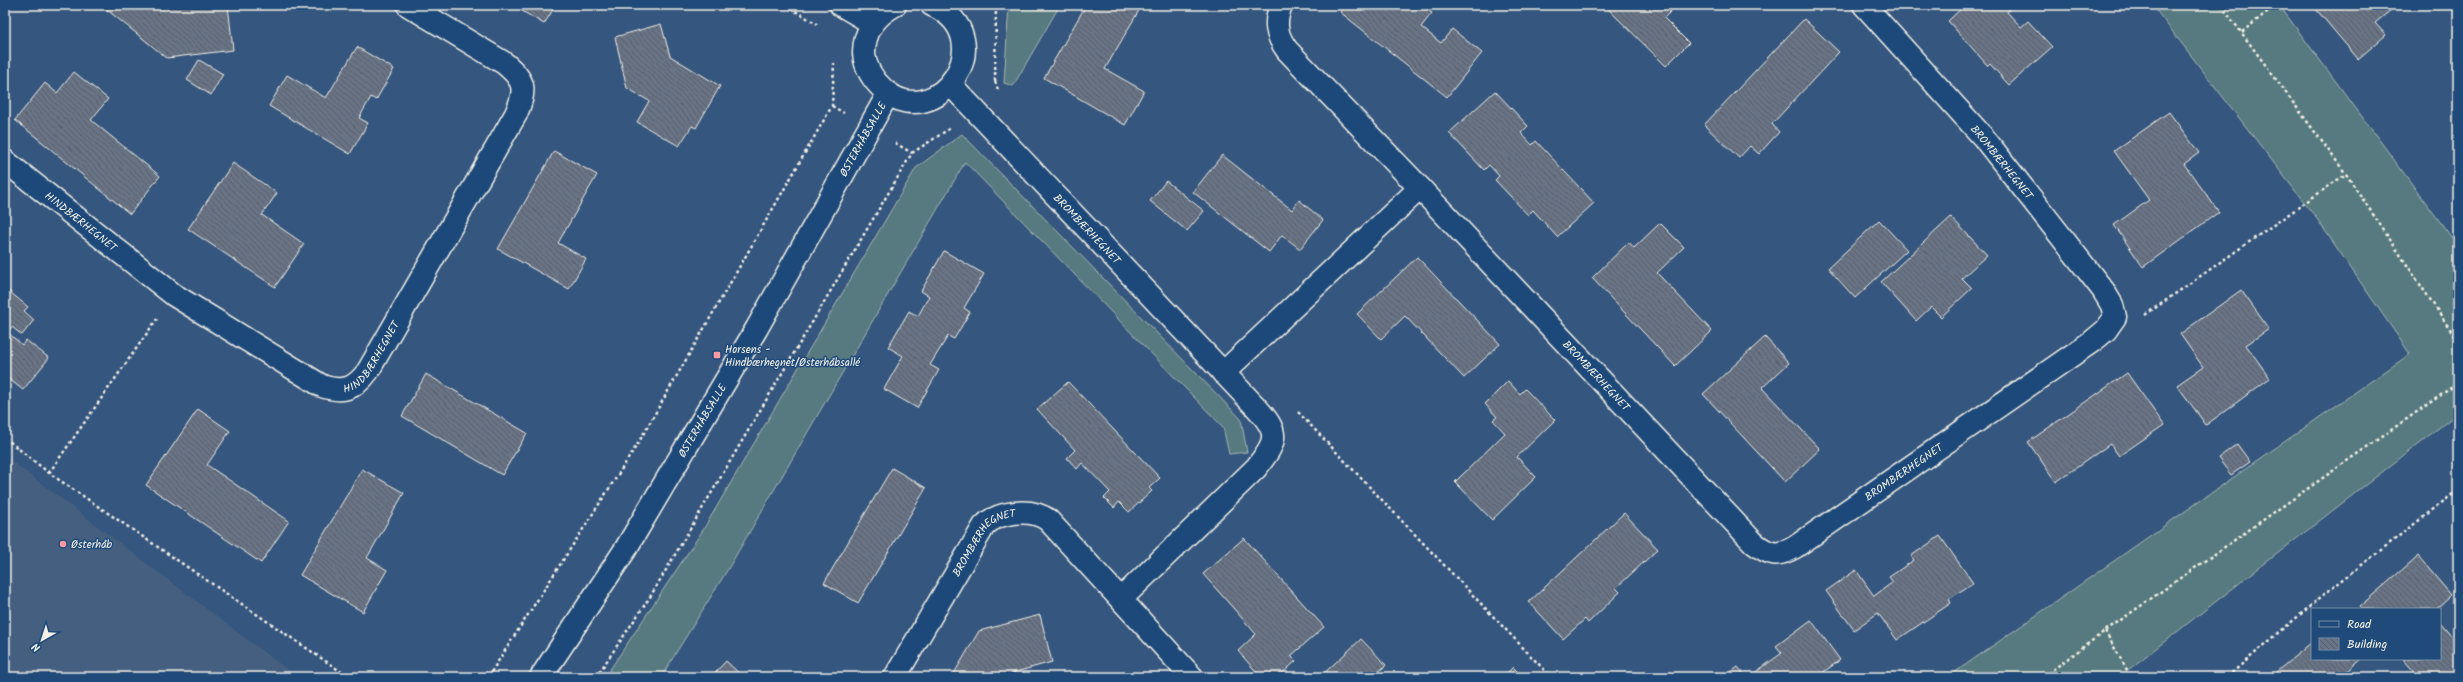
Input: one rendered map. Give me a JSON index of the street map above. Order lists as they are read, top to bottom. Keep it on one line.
{"streets":{"street":["ØSTERHÅBSALLE","BROMBÆRHEGNET","HINDBÆRHEGNET"]},"places":{"transit":["Horsens - Hindbærhegnet/Østerhåbsallé"],"other":["Østerhåb"]},"legend":["Road","Building"],"north":"bottom left"}
